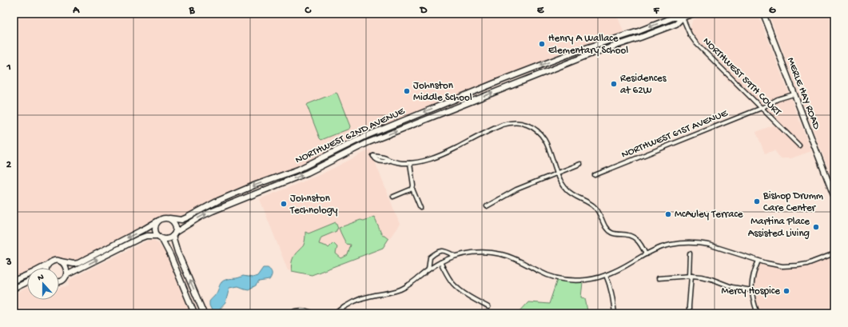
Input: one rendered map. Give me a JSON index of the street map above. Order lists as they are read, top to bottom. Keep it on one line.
{"streets":{"street":["NORTHWEST 59TH COURT","MERLE HAY ROAD","NORTHWEST 61ST AVENUE","NORTHWEST 62ND AVENUE"]},"crossings":[["NORTHWEST 59TH COURT","NORTHWEST 61ST AVENUE"],["NORTHWEST 59TH COURT","NORTHWEST 62ND AVENUE"],["MERLE HAY ROAD","NORTHWEST 61ST AVENUE"]],"places":["Henry A Wallace Elementary School","Residences at 62W","Johnston Middle School","Bishop Drumm Care Center","Johnston Technology","McAuley Terrace","Martina Place Assisted Living","Mercy Hospice"],"north":"top","grid":{"columns":["A","B","C","D","E","F","G"],"rows":["1","2","3"]}}
